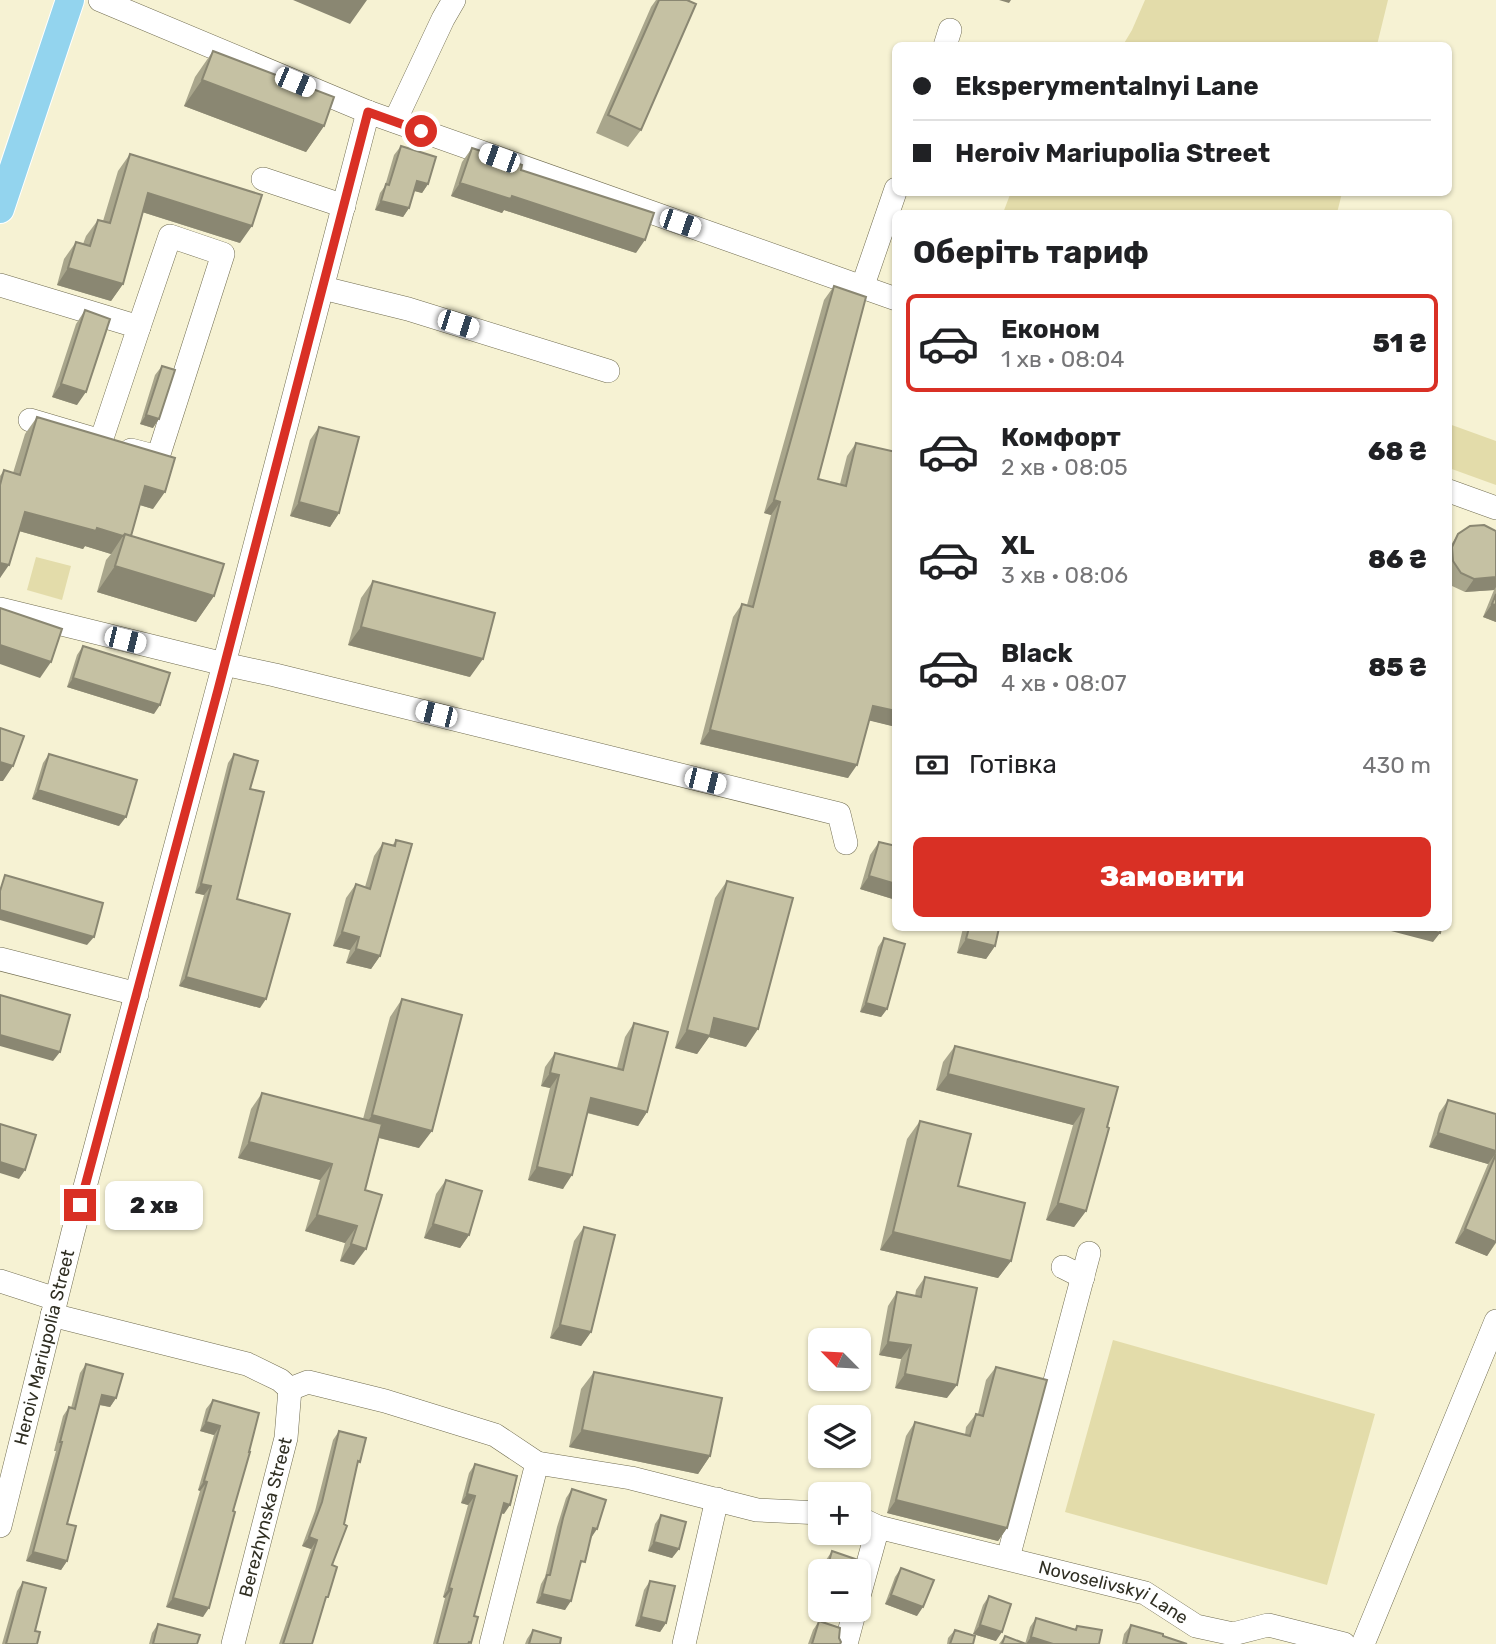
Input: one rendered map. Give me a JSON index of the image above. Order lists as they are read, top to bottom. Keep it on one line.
{"streets":{"street":["Heroiv Mariupolia Street","Berezhynska Street","Novoselivskyi Lane"]},"north":"top left","page":{"banner":["Eksperymentalnyi Lane","Heroiv Mariupolia Street"],"heading":"Оберіть тариф","list":[{"name":"Економ","note":"1 хв · 08:04","value":"51 ₴"},{"name":"Комфорт","note":"2 хв · 08:05","value":"68 ₴"},{"name":"XL","note":"3 хв · 08:06","value":"86 ₴"},{"name":"Black","note":"4 хв · 08:07","value":"85 ₴"}],"pay":["Готівка","430 m"],"buttons":"Замовити","bubble":"2 хв","map_buttons":["+","−"]}}
